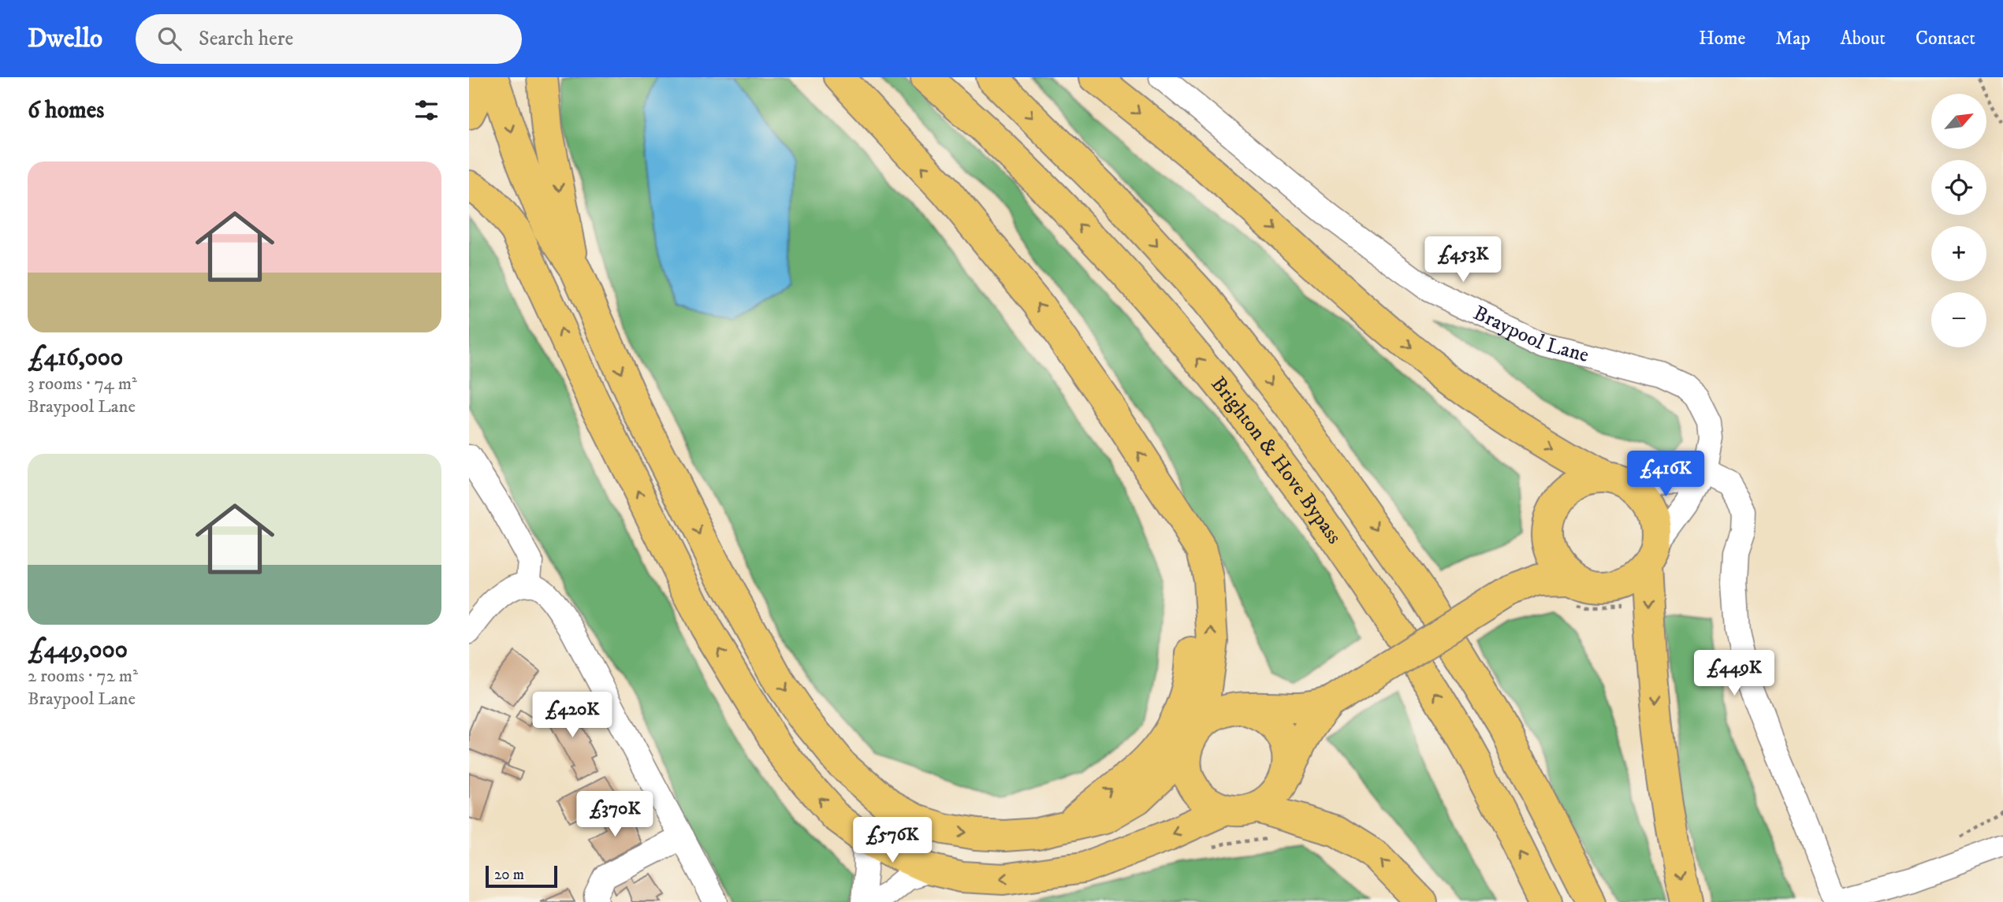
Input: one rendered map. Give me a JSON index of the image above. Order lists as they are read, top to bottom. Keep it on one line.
{"streets":{"highway":["Brighton & Hove Bypass"],"street":["Braypool Lane"]},"scale_bar":"20 m","north":"top right","page":{"header":"Dwello","search":"Search here","nav":["Home","Map","About","Contact"],"heading":"6 homes","map_buttons":["+","−"],"list":[{"name":"£416,000","note":"3 rooms · 74 m² · Braypool Lane"},{"name":"£449,000","note":"2 rooms · 72 m² · Braypool Lane"}],"price":["£453K","£416K","£449K","£420K","£370K","£576K"],"scale":"20 m"}}
